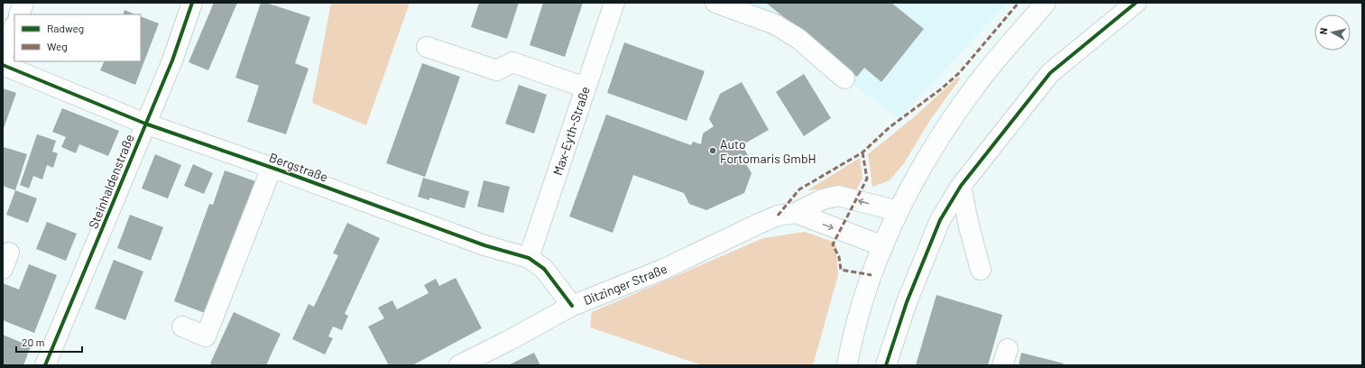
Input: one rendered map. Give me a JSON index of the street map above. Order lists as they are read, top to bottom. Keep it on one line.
{"streets":{"street":["Max-Eyth-Straße","Bergstraße","Steinhaldenstraße","Ditzinger Straße"]},"crossings":[["Max-Eyth-Straße","Bergstraße"],["Bergstraße","Steinhaldenstraße"],["Bergstraße","Ditzinger Straße"]],"places":["Auto Fortomaris GmbH"],"legend":["Radweg","Weg"],"scale_bar":"20 m","north":"left"}
